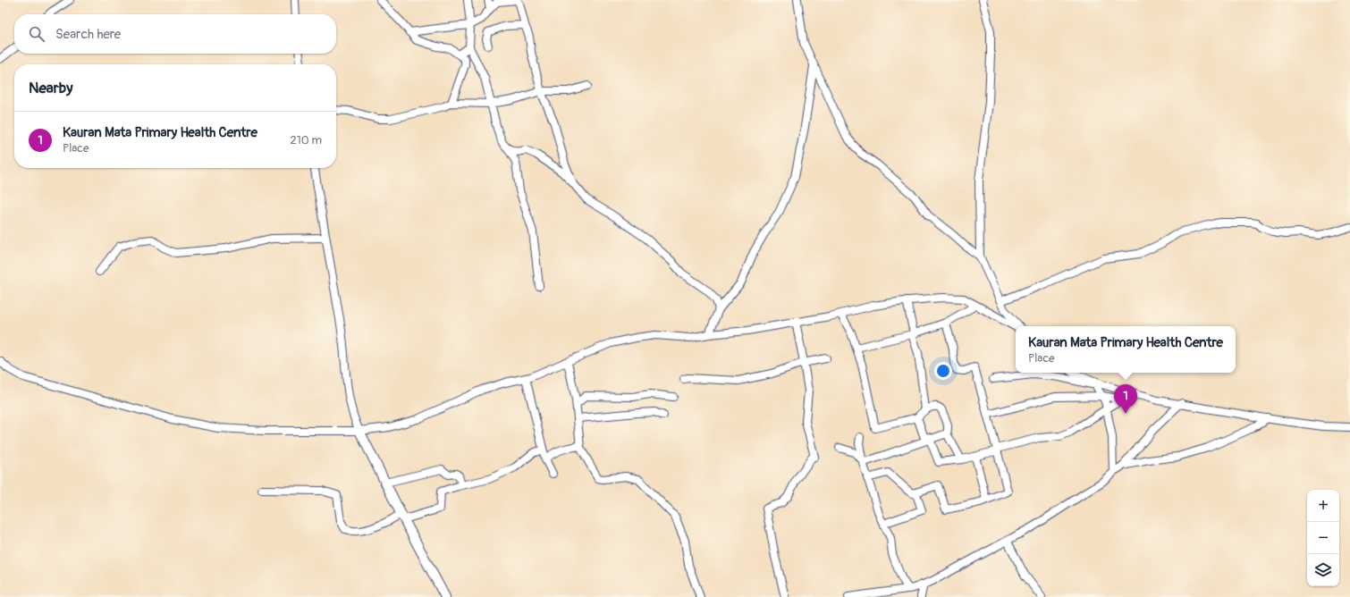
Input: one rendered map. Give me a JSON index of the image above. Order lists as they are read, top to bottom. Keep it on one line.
{"page":{"search":"Search here","heading":"Nearby","list":[{"mark":"1","name":"Kauran Mata Primary Health Centre","note":"Place","value":"210 m"}],"popup":["Kauran Mata Primary Health Centre","Place"],"pins":"1","map_buttons":["+","−"]}}
